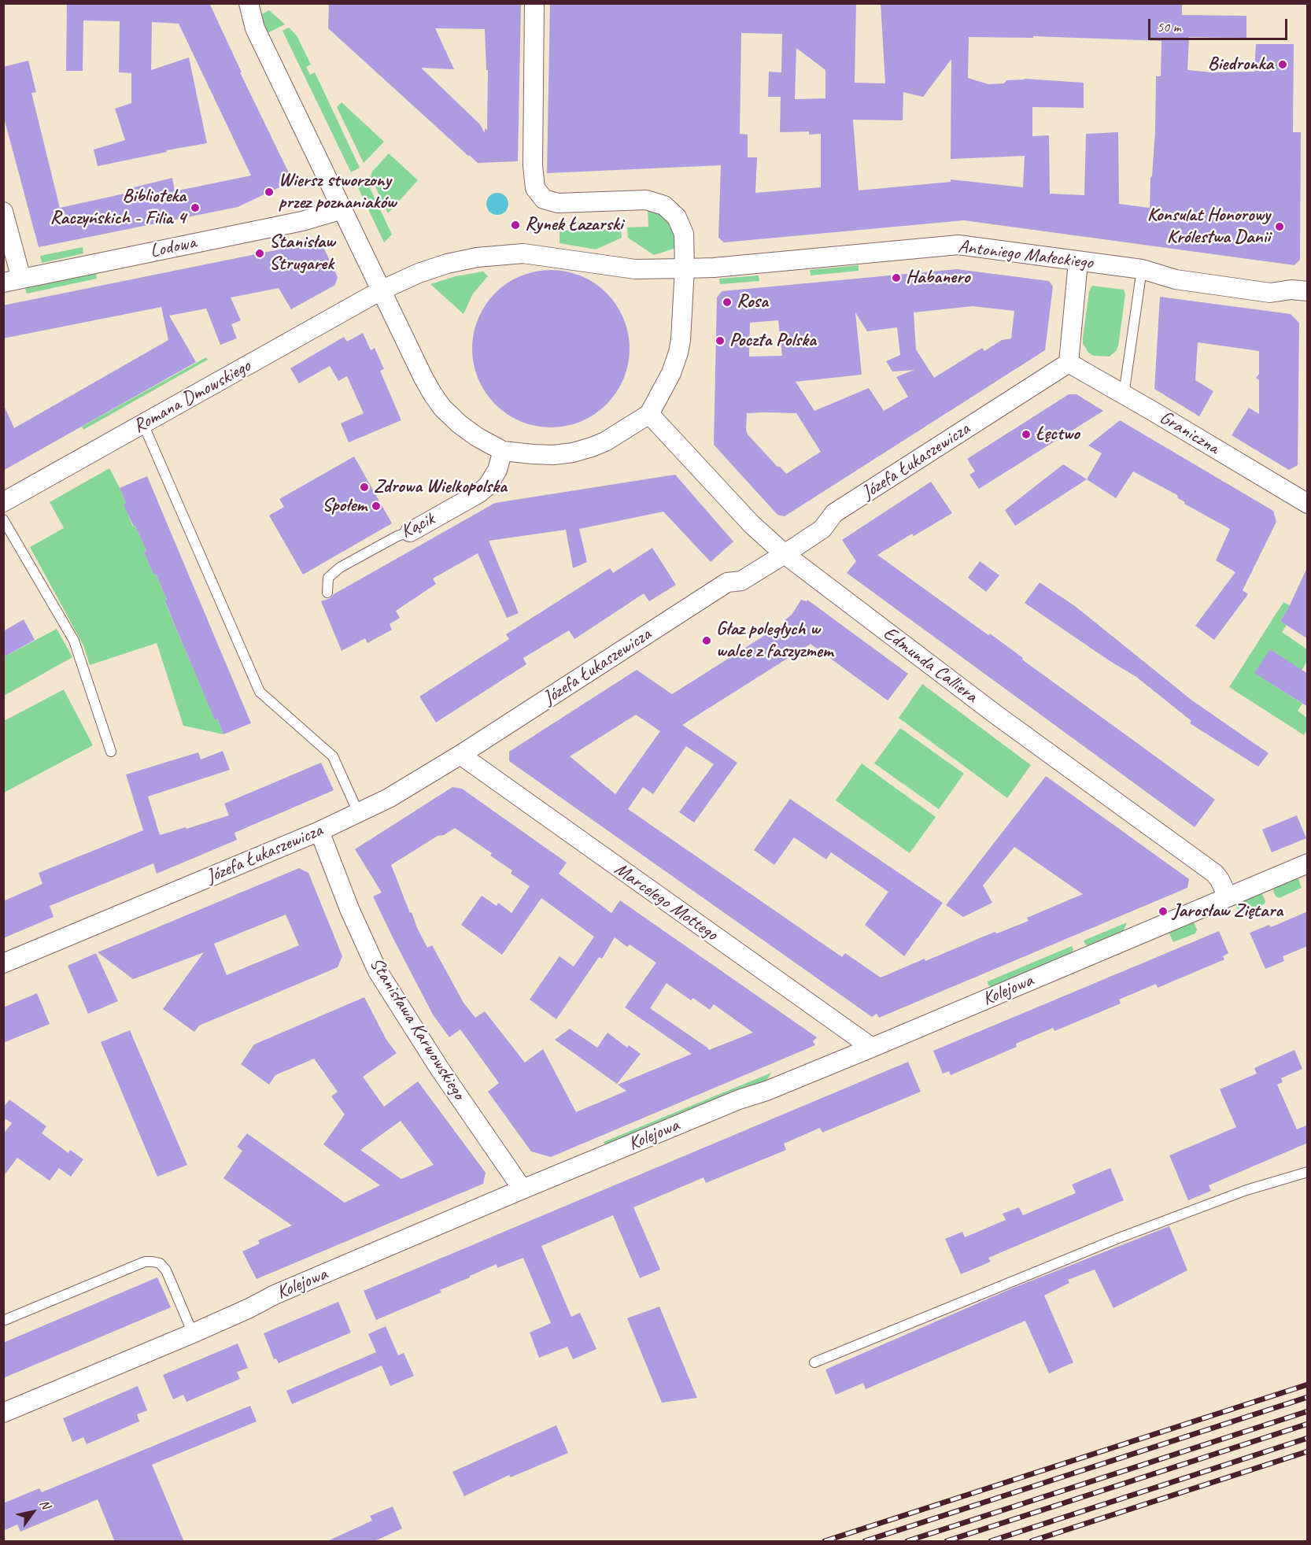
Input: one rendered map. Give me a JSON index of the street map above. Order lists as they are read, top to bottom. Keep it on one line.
{"streets":{"street":["Lodowa","Antoniego Małeckiego","Romana Dmowskiego","Graniczna","Józefa Łukaszewicza","Kącik","Edmunda Calliera","Marcelego Mottego","Kolejowa","Stanisława Karwowskiego"]},"crossings":[["Graniczna","Józefa Łukaszewicza"],["Józefa Łukaszewicza","Edmunda Calliera"],["Józefa Łukaszewicza","Marcelego Mottego"],["Józefa Łukaszewicza","Stanisława Karwowskiego"],["Edmunda Calliera","Kolejowa"],["Marcelego Mottego","Kolejowa"],["Kolejowa","Stanisława Karwowskiego"]],"places":["Biedronka","Wiersz stworzony przez poznaniaków","Biblioteka Raczyńskich - Filia 4","Rynek Łazarski","Konsulat Honorowy Królestwa Danii","Stanisław Strugarek","Habanero","Rosa","Poczta Polska","Łęctwo","Zdrowa Wielkopolska","Społem","Głaz poległych w walce z faszyzmem","Jarosław Ziętara"],"scale_bar":"50 m","north":"top right"}
